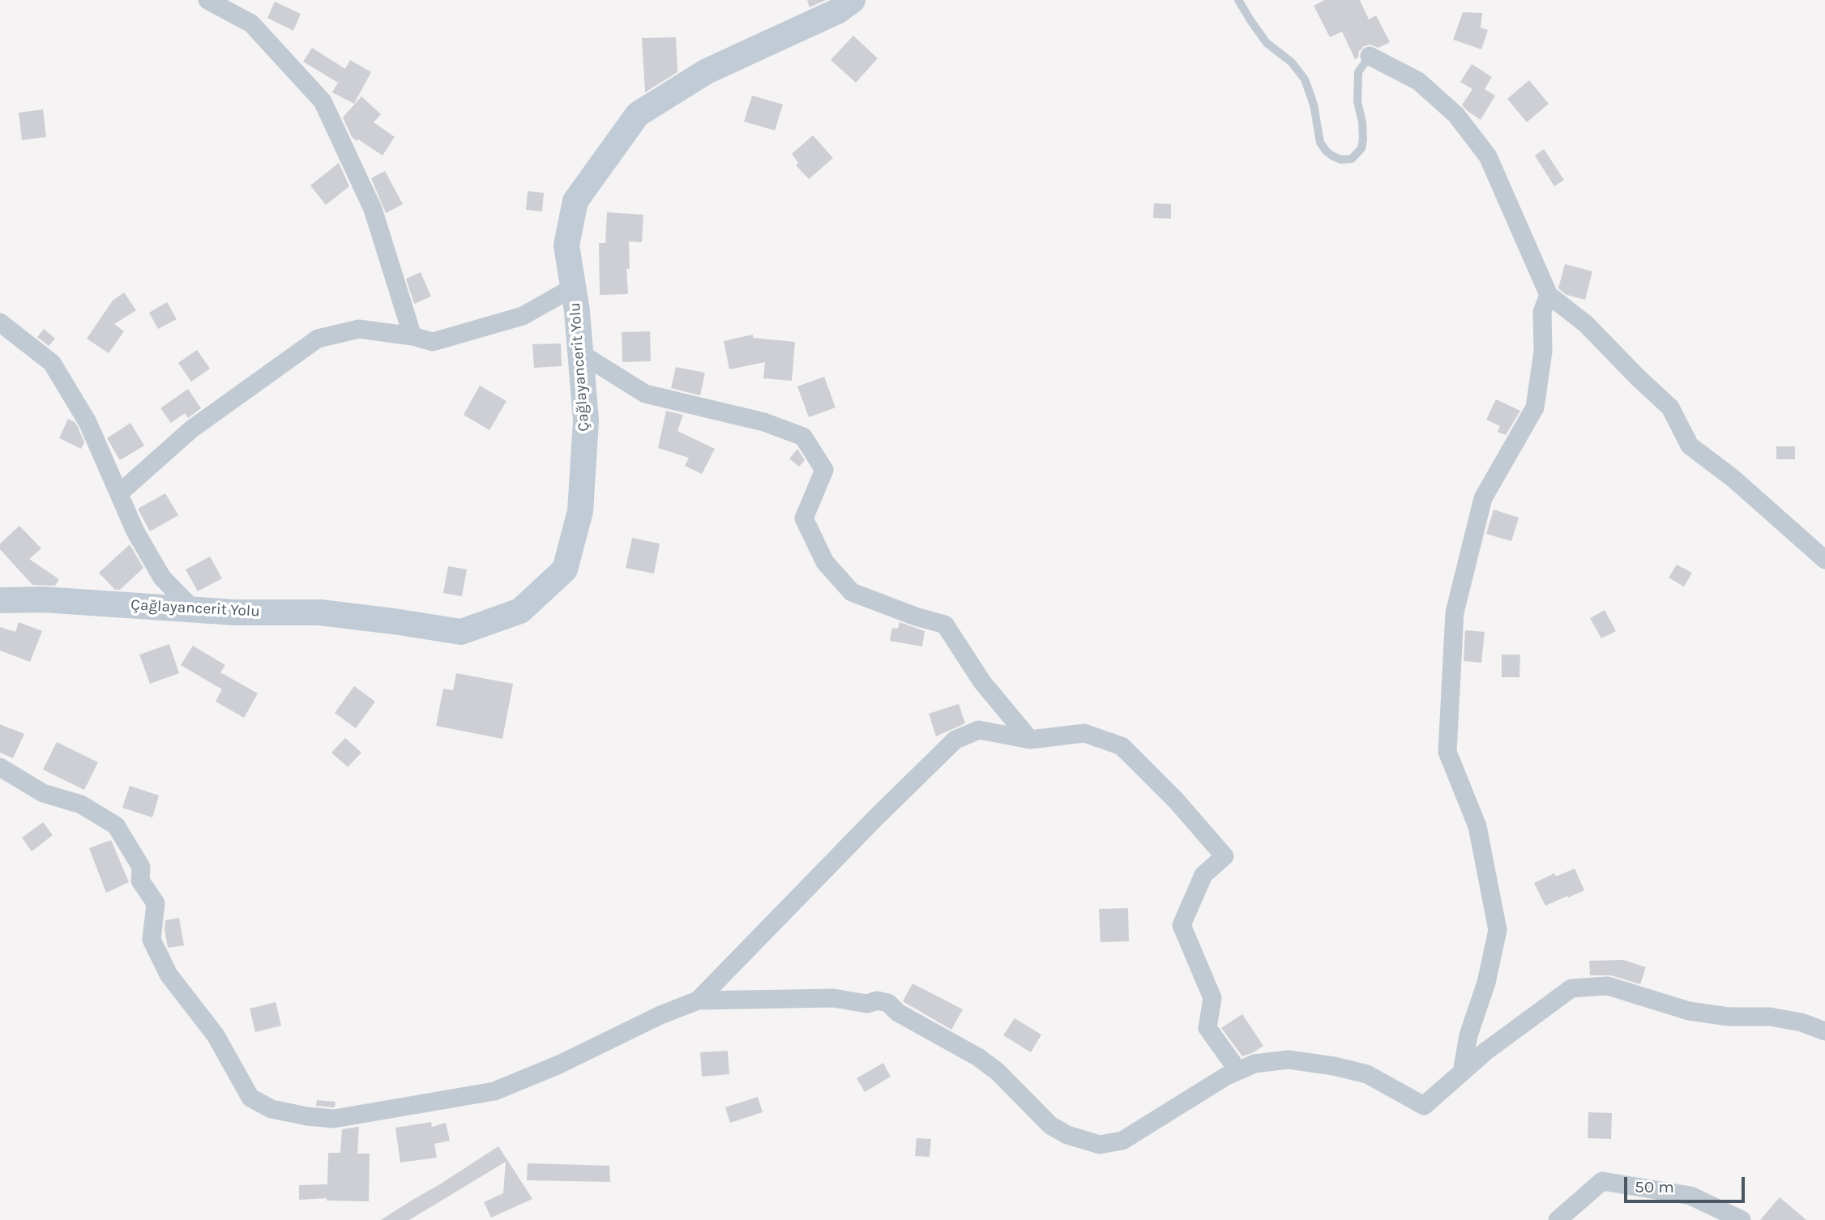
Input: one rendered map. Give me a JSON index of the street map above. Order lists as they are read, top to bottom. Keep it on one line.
{"streets":{"main road":["Çağlayancerit Yolu"]},"scale_bar":"50 m"}
